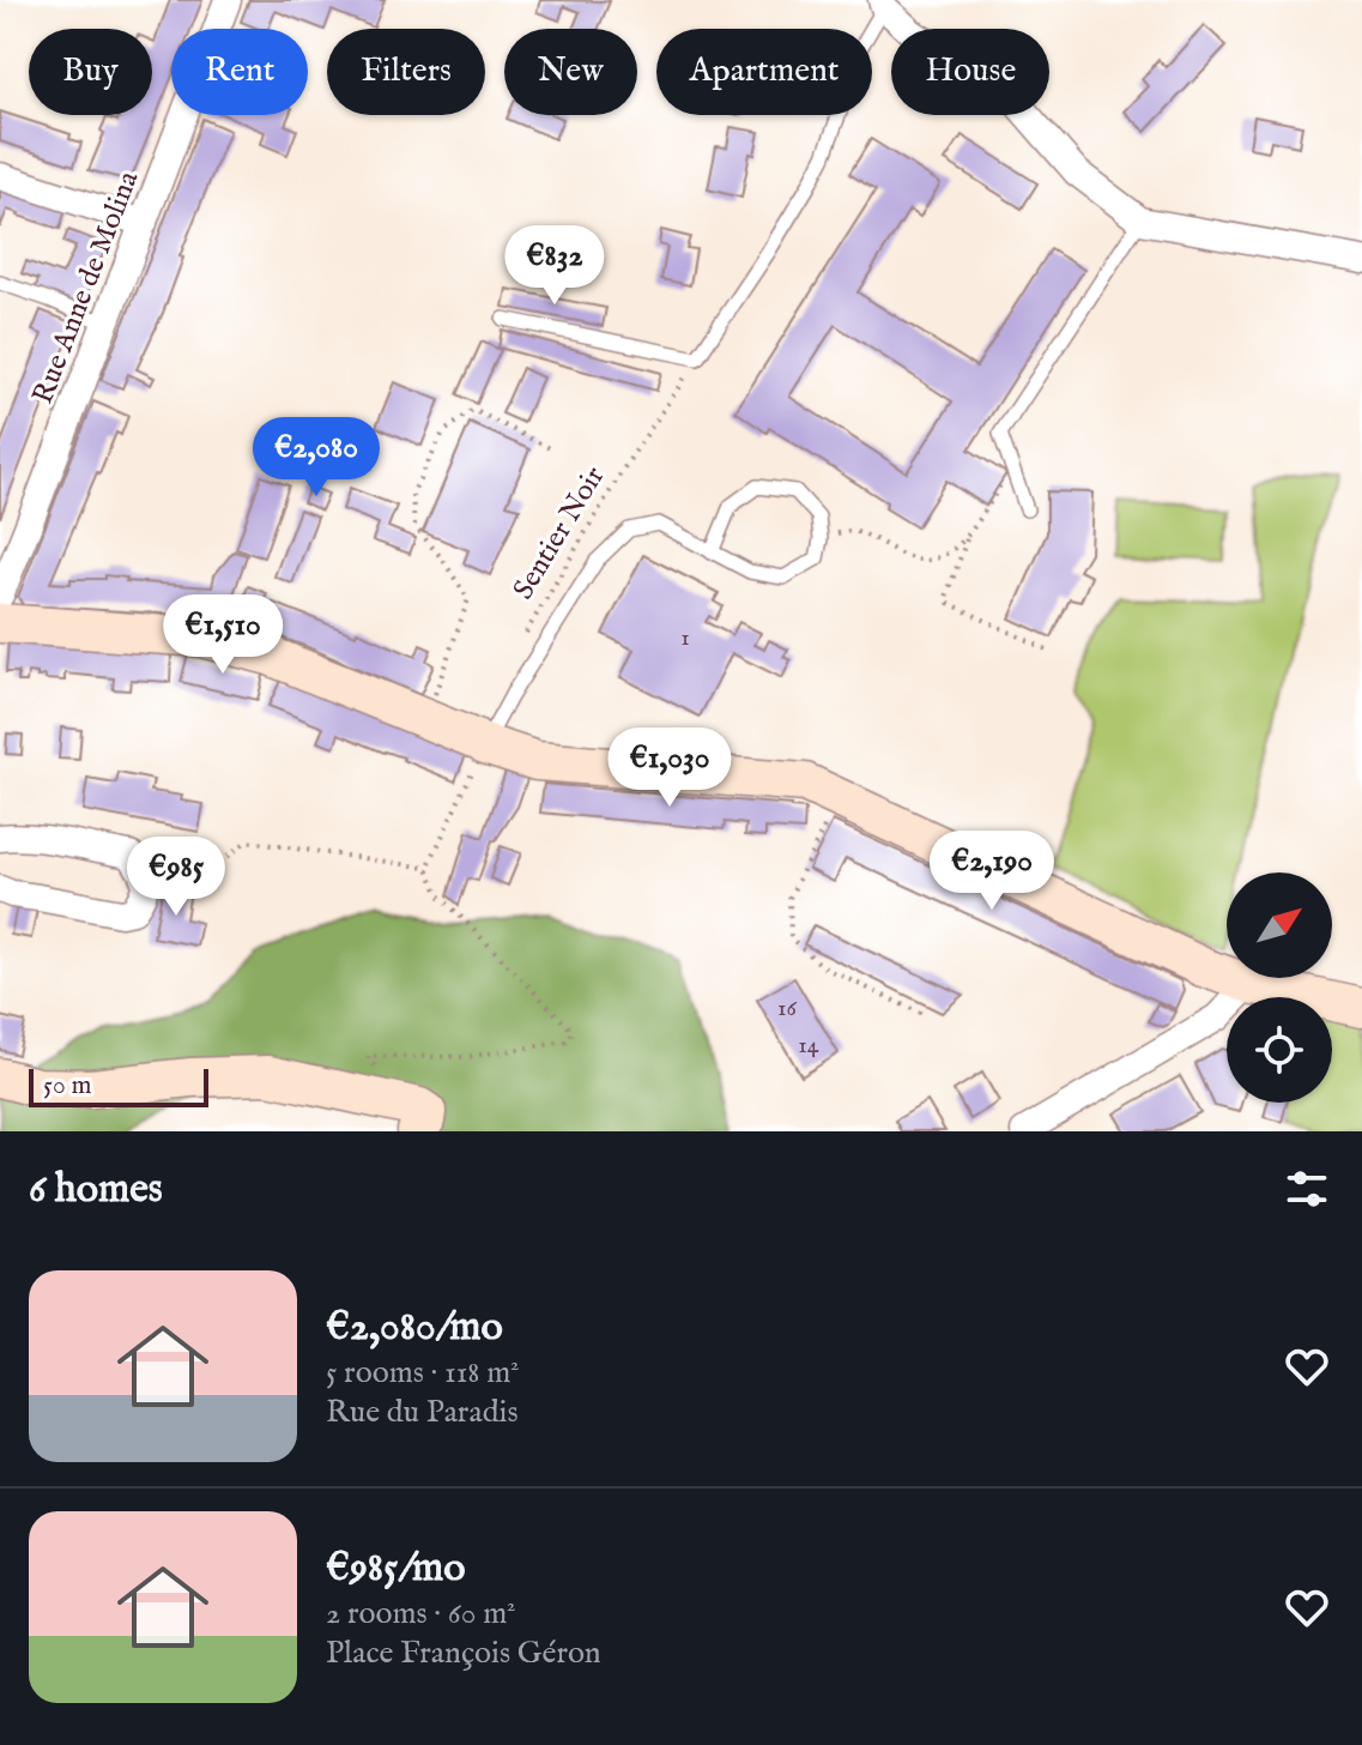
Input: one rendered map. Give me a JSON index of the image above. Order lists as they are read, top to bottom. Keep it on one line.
{"streets":{"street":["Rue Anne de Molina"],"path":["Sentier Noir"]},"house_numbers":["1","16","14"],"scale_bar":"50 m","north":"top right","page":{"chip":["Buy","Rent","Filters","New","Apartment","House"],"price":["€832","€2,080","€1,510","€1,030","€2,190","€985"],"scale":"50 m","heading":"6 homes","list":[{"name":"€2,080/mo","note":"5 rooms · 118 m² · Rue du Paradis"},{"name":"€985/mo","note":"2 rooms · 60 m² · Place François Géron"}]}}
